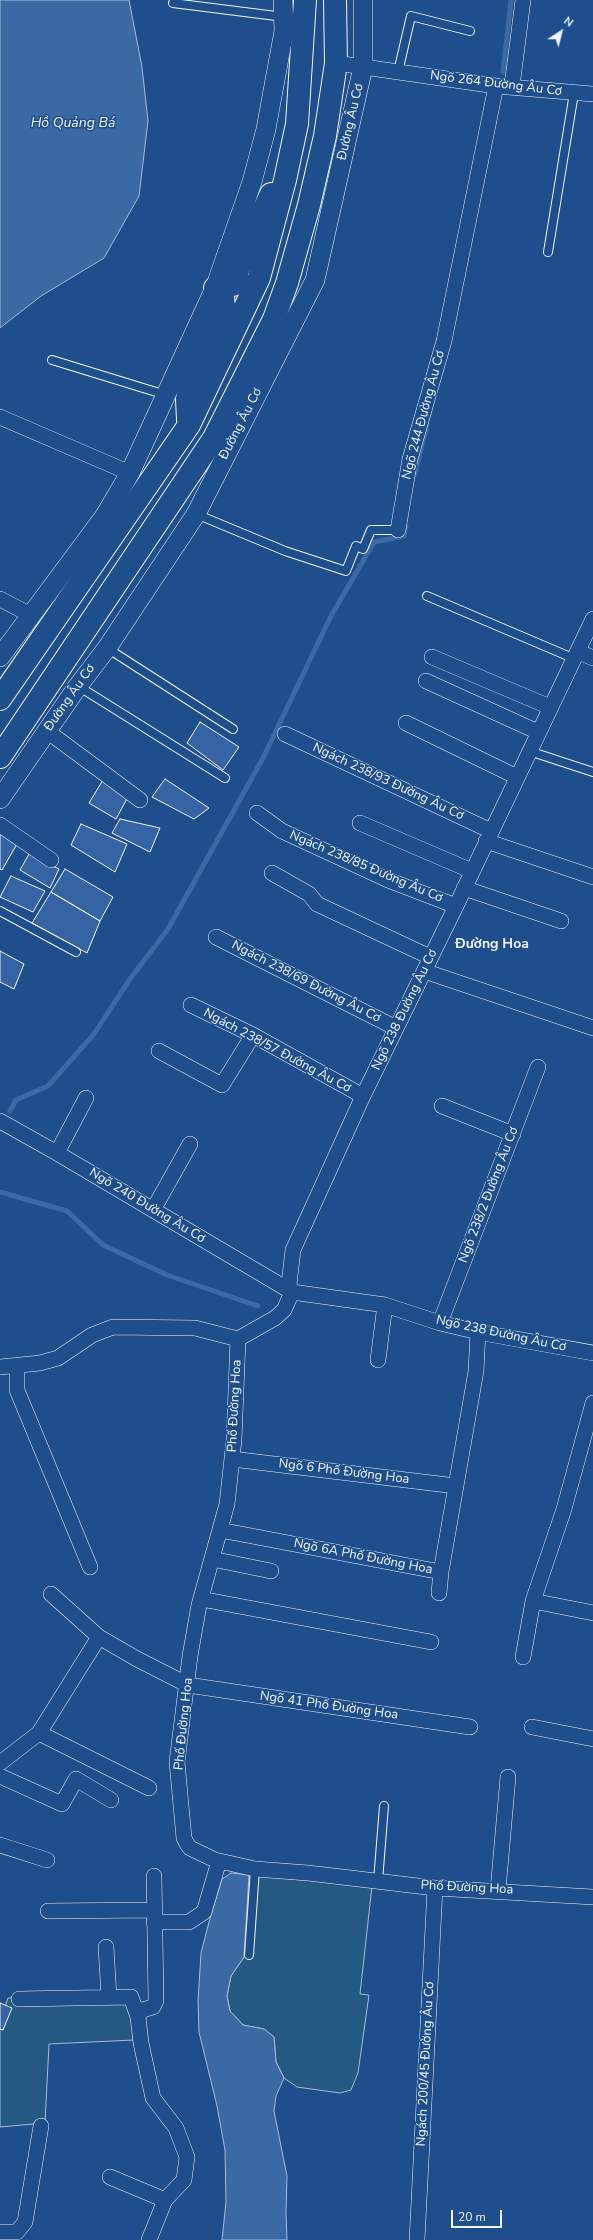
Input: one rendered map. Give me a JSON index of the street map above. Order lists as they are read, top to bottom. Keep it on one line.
{"streets":{"main road":["Đường Âu Cơ"],"street":["Ngõ 264 Đường Âu Cơ","Ngõ 244 Đường Âu Cơ","Ngách 238/93 Đường Âu Cơ","Ngách 238/85 Đường Âu Cơ","Ngách 238/69 Đường Âu Cơ","Ngõ 238 Đường Âu Cơ","Ngách 238/57 Đường Âu Cơ","Ngõ 238/2 Đường Âu Cơ","Ngõ 240 Đường Âu Cơ","Phố Đường Hoa","Ngõ 6 Phố Đường Hoa","Ngõ 6A Phố Đường Hoa","Ngõ 41 Phố Đường Hoa","Ngách 200/45 Đường Âu Cơ"]},"crossings":[["Ngõ 264 Đường Âu Cơ","Đường Âu Cơ"],["Ngõ 264 Đường Âu Cơ","Ngõ 244 Đường Âu Cơ"],["Đường Âu Cơ","Ngõ 244 Đường Âu Cơ"],["Ngách 238/93 Đường Âu Cơ","Ngõ 238 Đường Âu Cơ"],["Ngách 238/85 Đường Âu Cơ","Ngõ 238 Đường Âu Cơ"],["Ngách 238/69 Đường Âu Cơ","Ngõ 238 Đường Âu Cơ"],["Ngõ 238 Đường Âu Cơ","Ngách 238/57 Đường Âu Cơ"],["Ngõ 238 Đường Âu Cơ","Ngõ 238/2 Đường Âu Cơ"],["Ngõ 238 Đường Âu Cơ","Ngõ 240 Đường Âu Cơ"],["Ngõ 238 Đường Âu Cơ","Ngõ 6A Phố Đường Hoa"],["Phố Đường Hoa","Ngõ 6 Phố Đường Hoa"],["Phố Đường Hoa","Ngõ 6A Phố Đường Hoa"],["Phố Đường Hoa","Ngõ 41 Phố Đường Hoa"],["Phố Đường Hoa","Ngách 200/45 Đường Âu Cơ"],["Ngõ 6 Phố Đường Hoa","Ngõ 6A Phố Đường Hoa"]],"districts":["Đường Hoa"],"water":["Hồ Quảng Bá"],"scale_bar":"20 m","north":"top right"}
